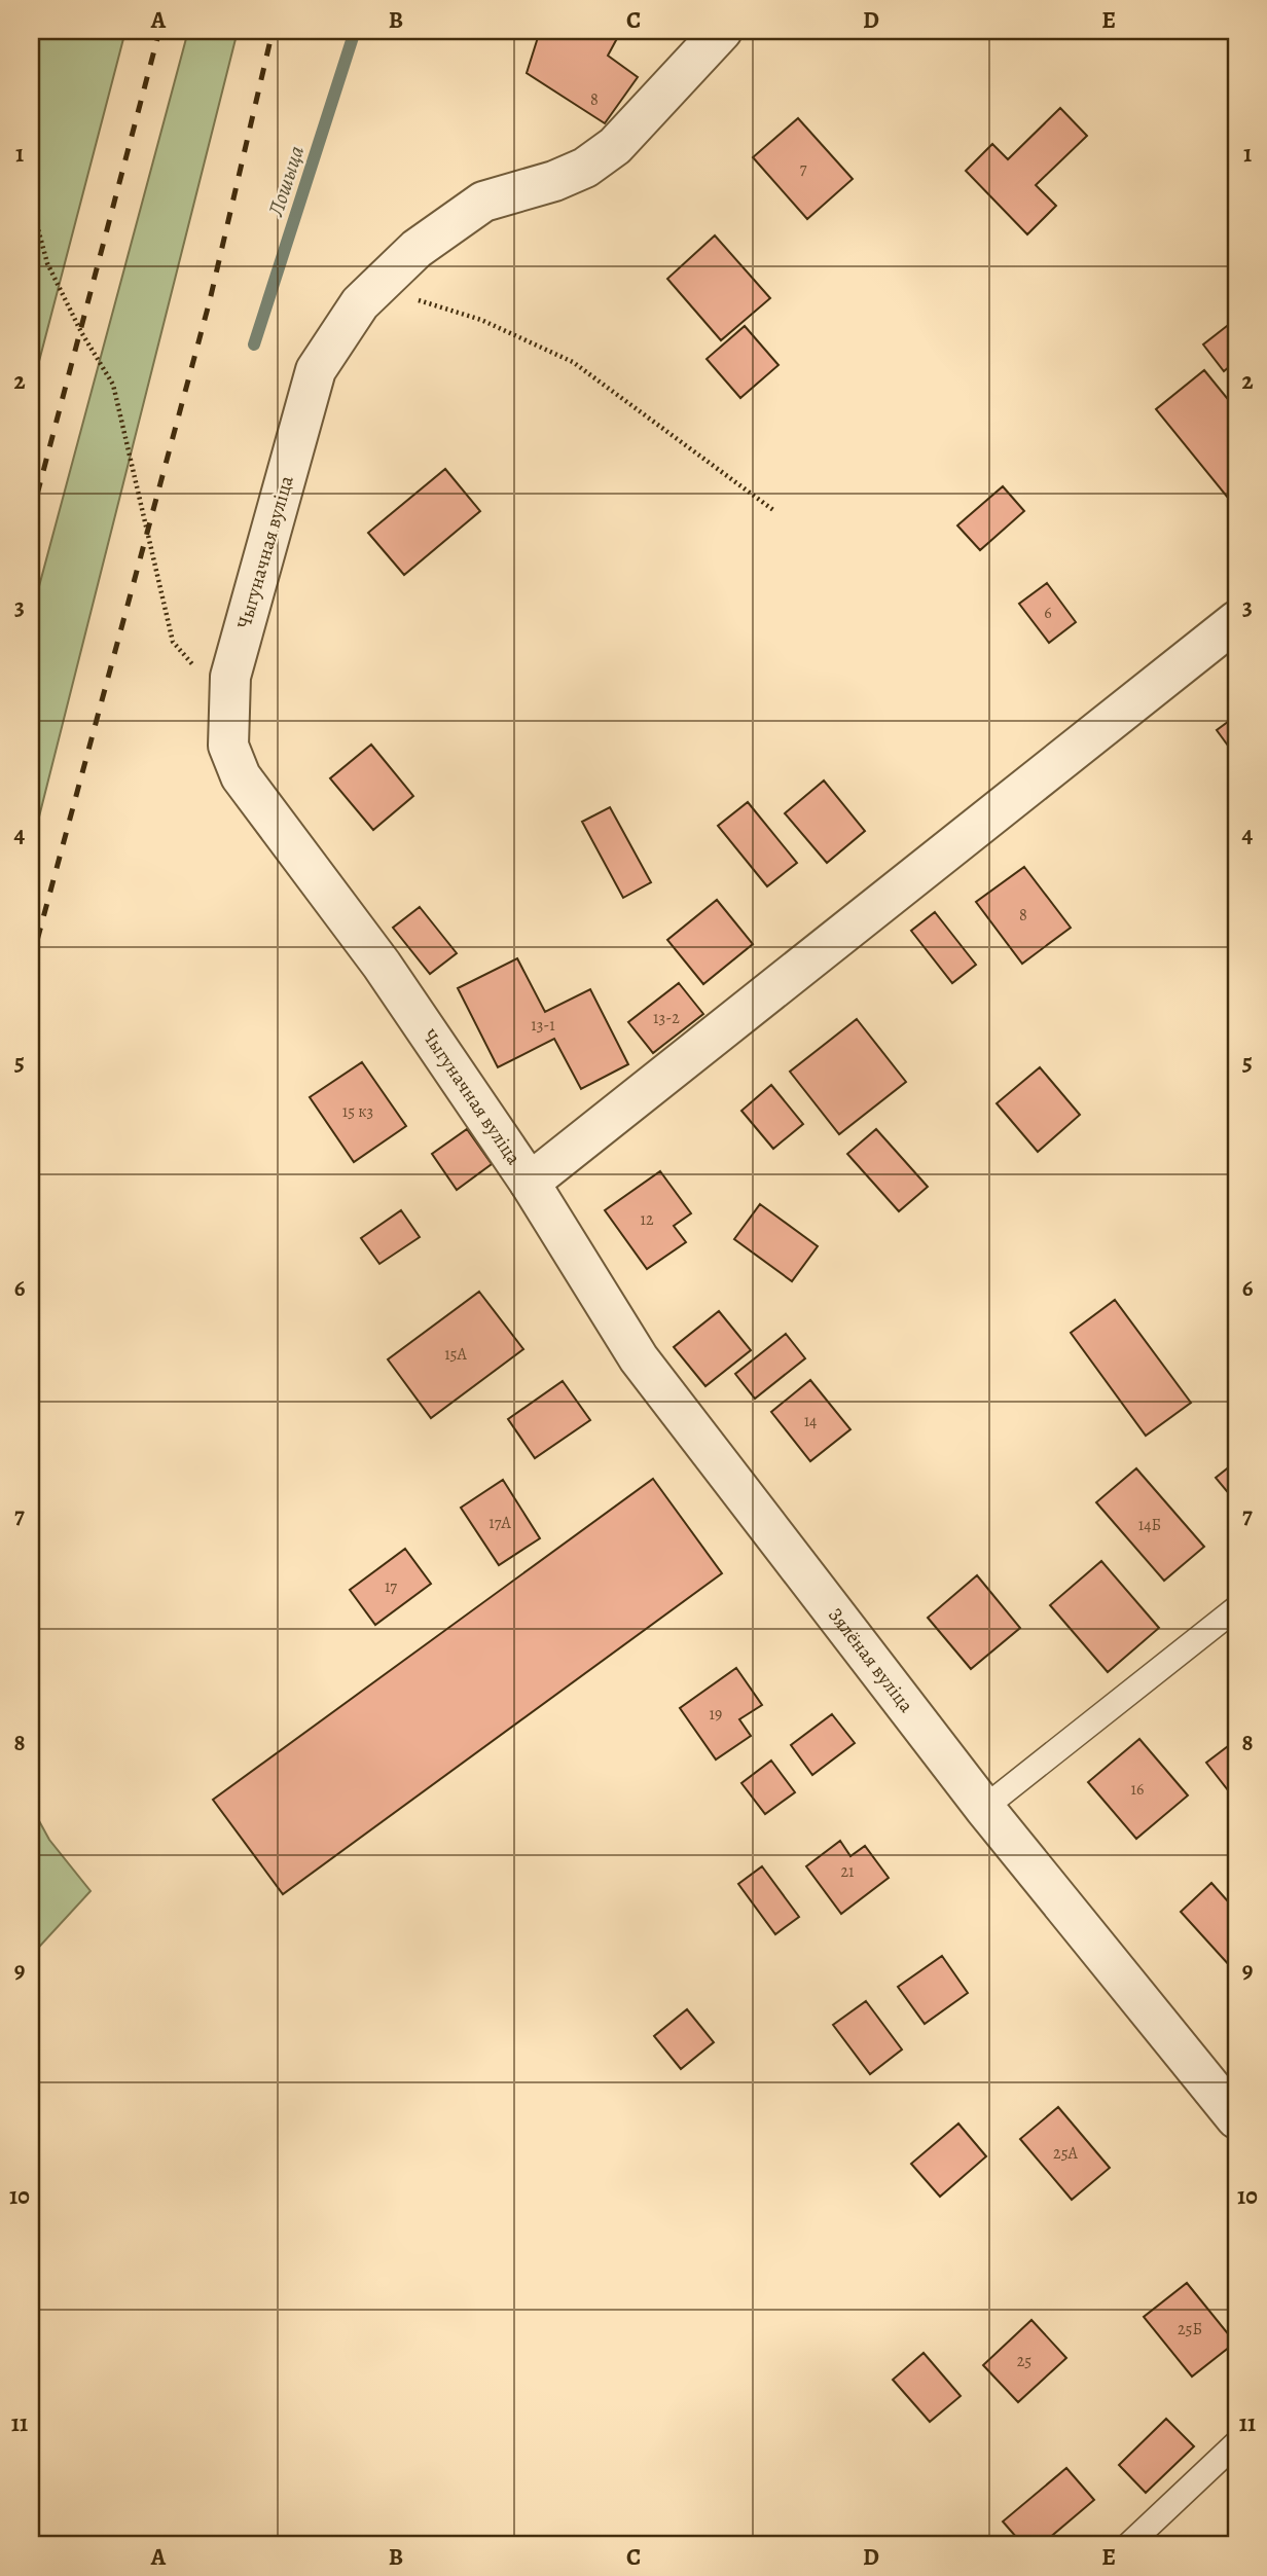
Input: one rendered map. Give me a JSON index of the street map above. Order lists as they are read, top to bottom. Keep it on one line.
{"streets":{"street":["Чыгуначная вуліца","Зялёная вуліца"]},"crossings":[["Чыгуначная вуліца","Зялёная вуліца"]],"water":["Лошыца"],"house_numbers":["8","7","6","8","13-2","13-1","15 к3","12","15А","14","17А","14Б","17","19","16","21","25А","25Б","25"],"grid":{"columns":["A","B","C","D","E"],"rows":["1","2","3","4","5","6","7","8","9","10","11"]}}
